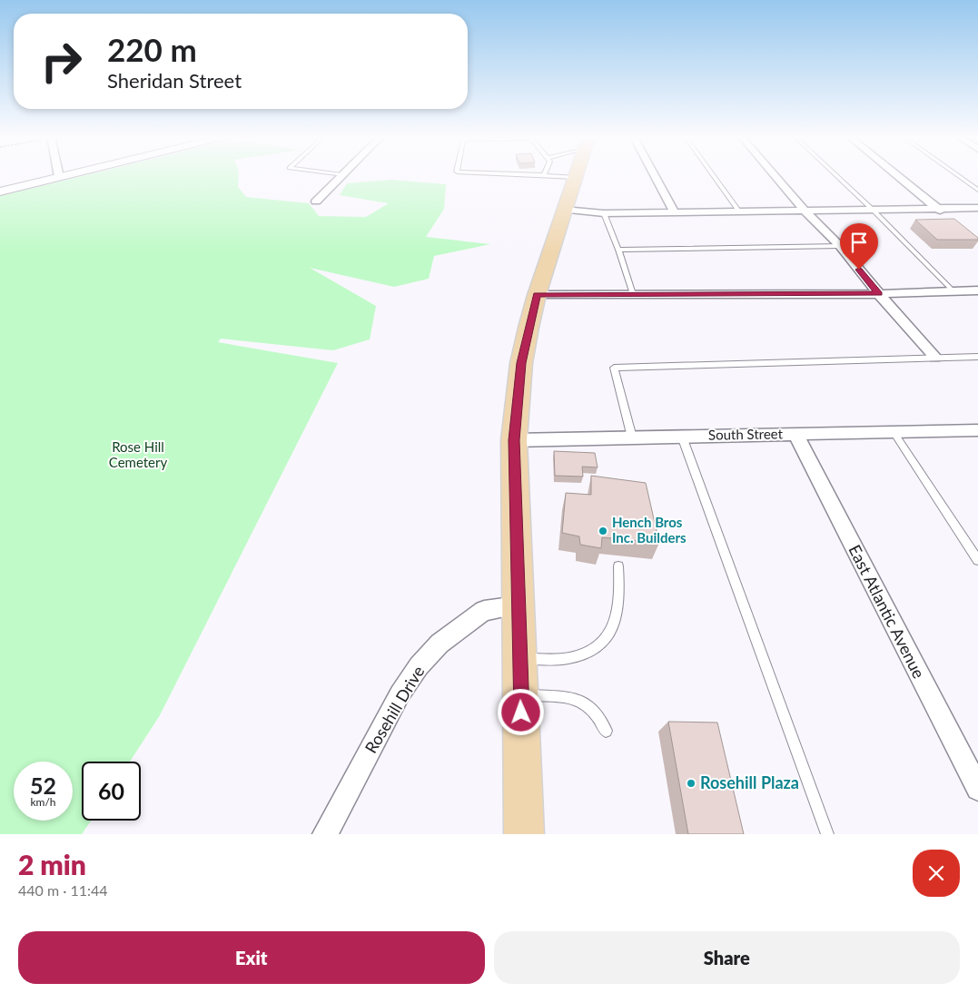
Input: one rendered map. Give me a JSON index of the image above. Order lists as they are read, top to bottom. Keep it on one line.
{"streets":{"street":["South Street","East Atlantic Avenue","Rosehill Drive"]},"crossings":[["South Street","East Atlantic Avenue"]],"parks":["Rose Hill Cemetery"],"places":["Hench Bros Inc. Builders","Rosehill Plaza"],"page":{"turn":["220 m","Sheridan Street"],"speed":"52 km/h","limit":"60","heading":["2 min","440 m · 11:44"],"buttons":["Exit","Share"]}}
